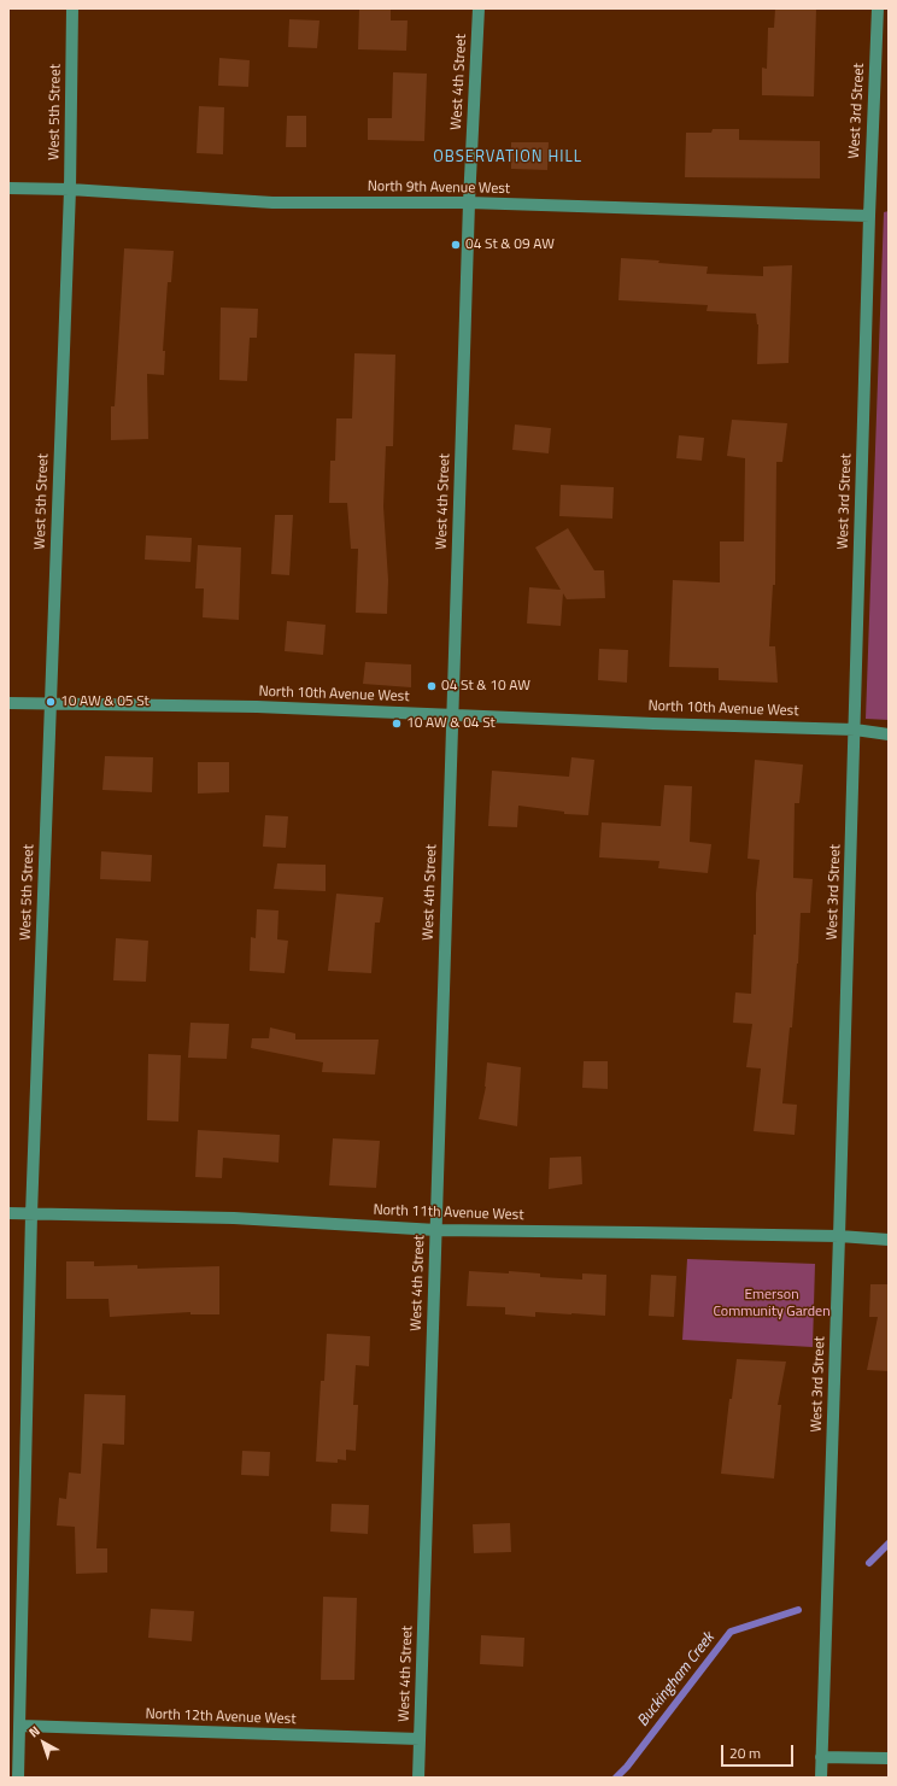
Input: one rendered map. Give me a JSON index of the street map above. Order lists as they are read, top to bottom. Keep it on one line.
{"streets":{"street":["West 4th Street","West 3rd Street","West 5th Street","North 9th Avenue West","North 10th Avenue West","North 11th Avenue West","North 12th Avenue West"]},"crossings":[["West 4th Street","North 9th Avenue West"],["West 4th Street","North 10th Avenue West"],["West 4th Street","North 11th Avenue West"],["West 4th Street","North 12th Avenue West"],["West 3rd Street","North 9th Avenue West"],["West 3rd Street","North 10th Avenue West"],["West 3rd Street","North 11th Avenue West"],["West 5th Street","North 9th Avenue West"],["West 5th Street","North 10th Avenue West"],["West 5th Street","North 11th Avenue West"],["West 5th Street","North 12th Avenue West"]],"districts":["OBSERVATION HILL"],"water":["Buckingham Creek"],"parks":["Emerson Community Garden"],"places":["04 St & 09 AW","04 St & 10 AW","10 AW & 05 St","10 AW & 04 St"],"scale_bar":"20 m","north":"top left"}
